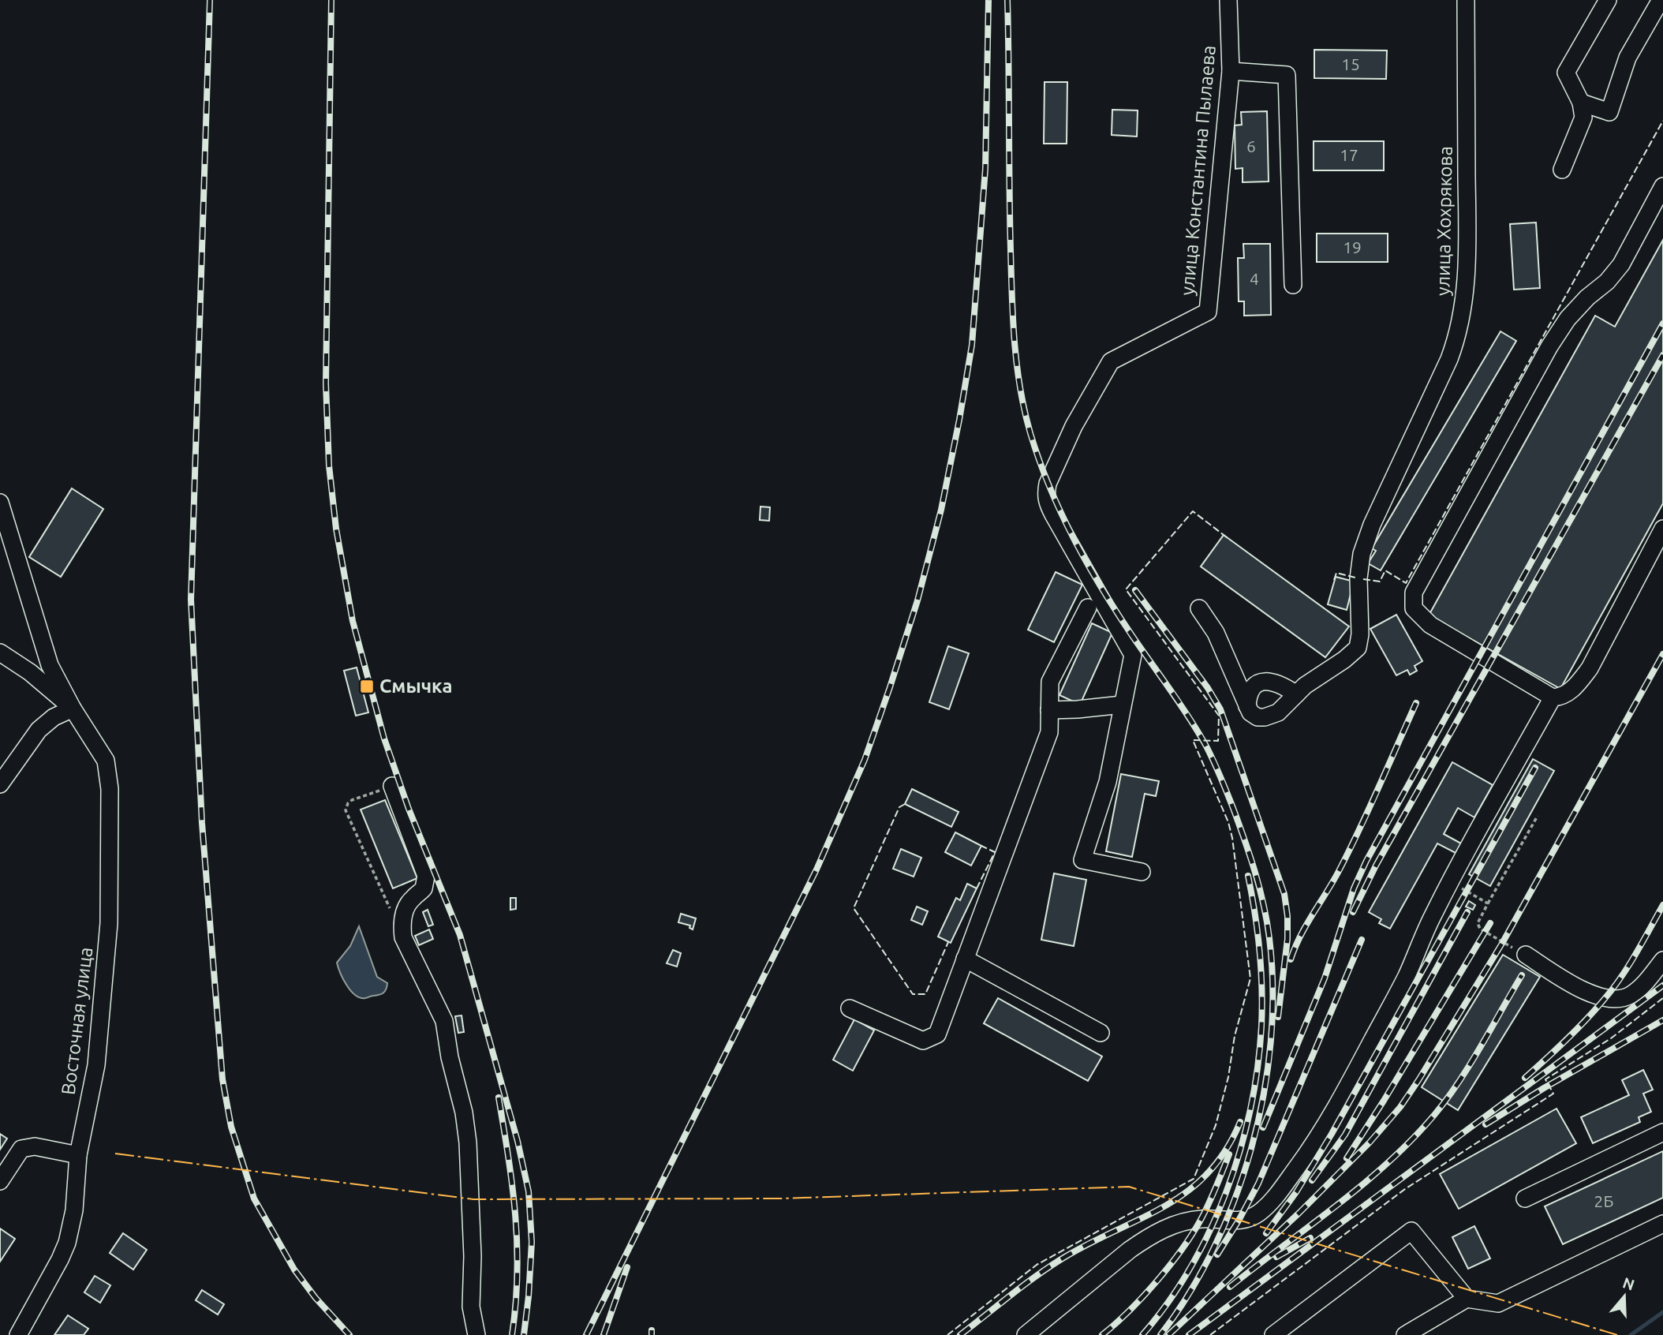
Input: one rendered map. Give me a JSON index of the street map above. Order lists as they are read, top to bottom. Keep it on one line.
{"streets":{"street":["улица Константина Пылаева","улица Хохрякова","Восточная улица"]},"places":{"transit":["Смычка"]},"house_numbers":["15","6","17","19","4","2Б"],"north":"top"}
